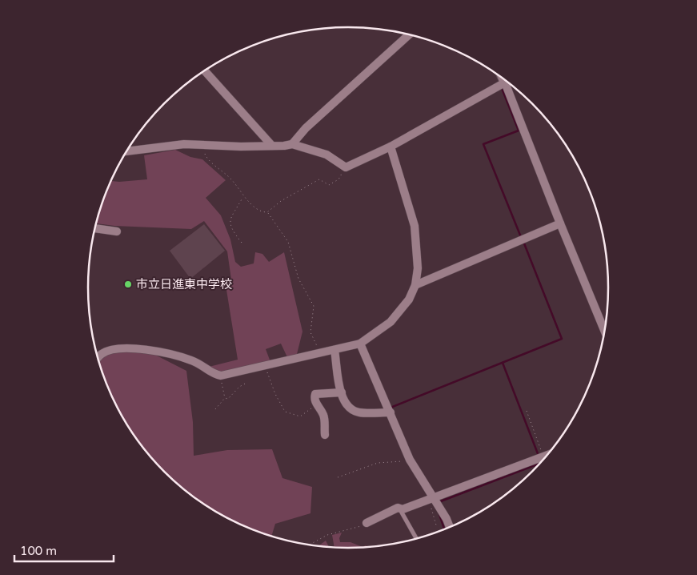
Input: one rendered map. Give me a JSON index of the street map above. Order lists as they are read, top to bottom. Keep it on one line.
{"places":["市立日進東中学校"],"scale_bar":"100 m"}
